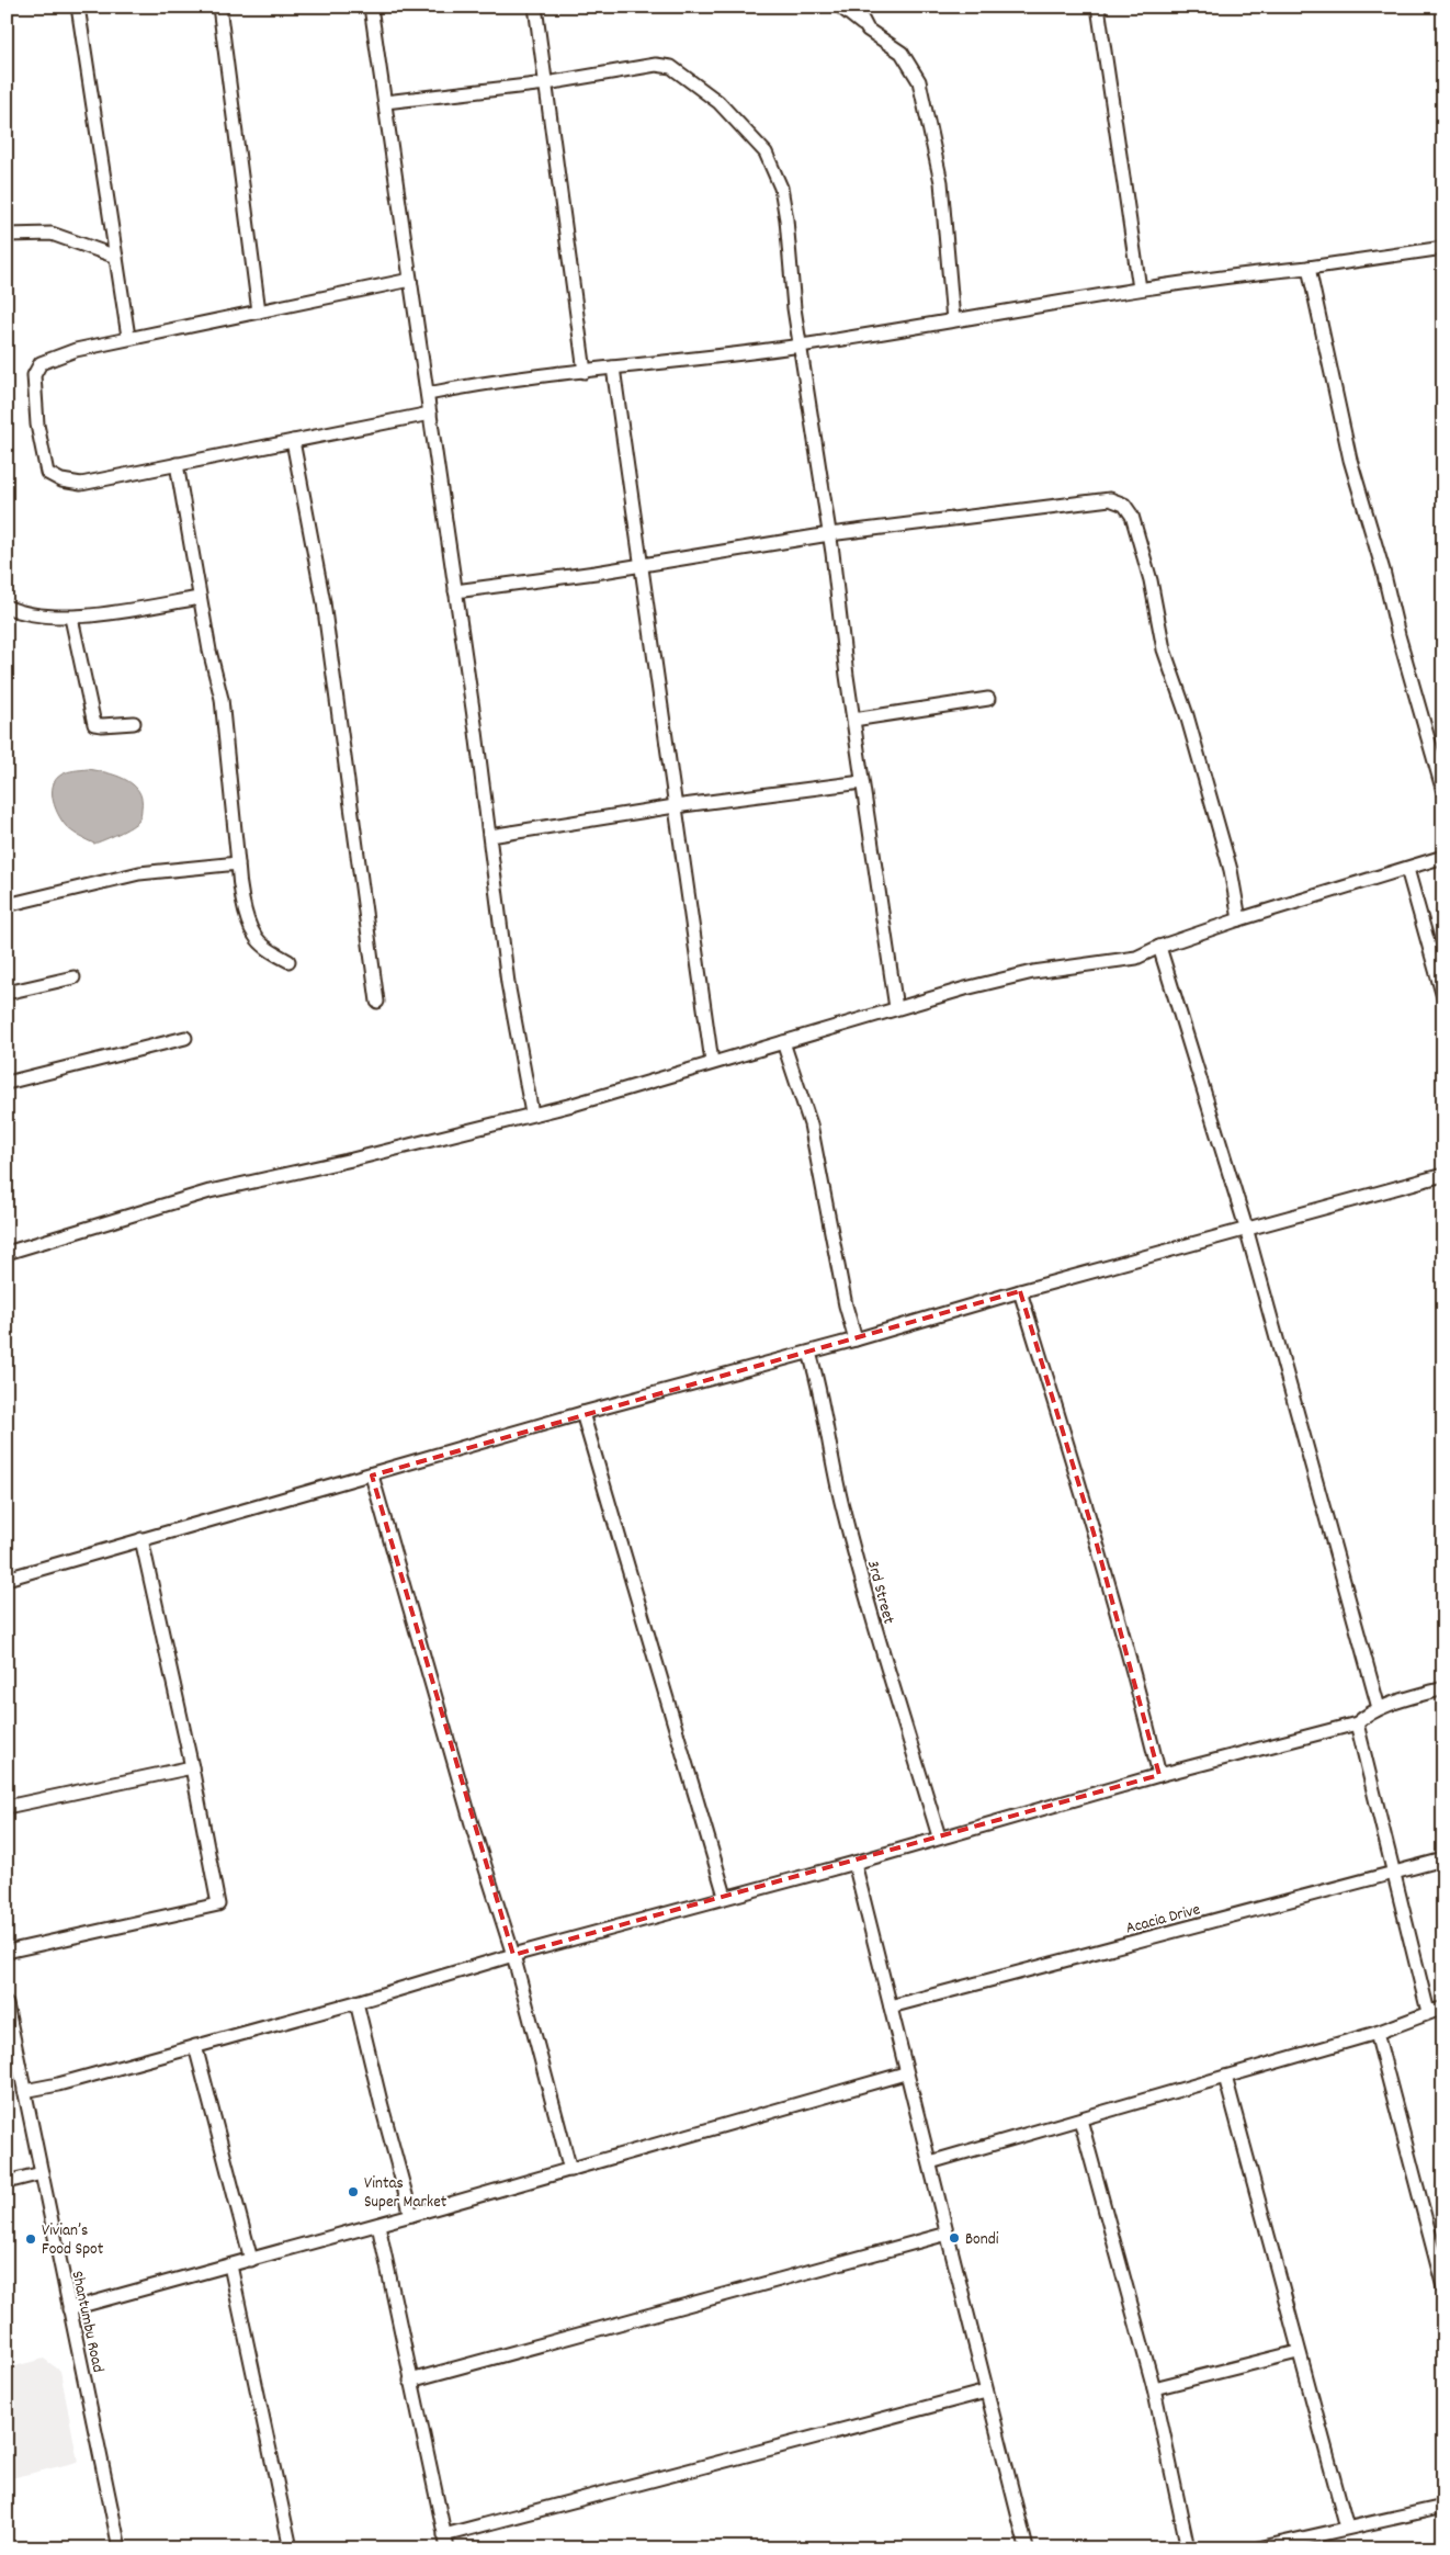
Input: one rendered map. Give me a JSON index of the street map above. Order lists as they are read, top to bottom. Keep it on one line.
{"streets":{"street":["3rd Street","Acacia Drive","Shantumbu Road"]},"places":["Vintas Super Market","Bondi","Vivian’s Food Spot"]}
